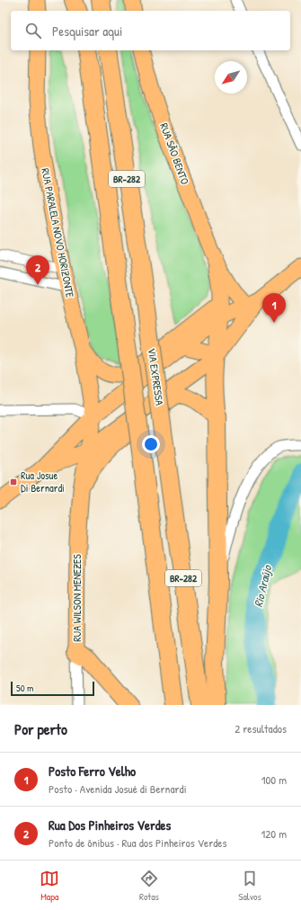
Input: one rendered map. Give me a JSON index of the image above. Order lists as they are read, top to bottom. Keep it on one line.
{"streets":{"highway":["BR-282","VIA EXPRESSA"],"main road":["RUA SÃO BENTO","RUA PARALELA NOVO HORIZONTE","RUA WILSON MENEZES"]},"crossings":[["RUA PARALELA NOVO HORIZONTE","RUA WILSON MENEZES"]],"water":["Rio Araújo"],"places":{"transit":["Rua Josue Di Bernardi"]},"scale_bar":"50 m","north":"bottom left","page":{"search":"Pesquisar aqui","pins":["2","1"],"scale":"50 m","heading":["Por perto","2 resultados"],"list":[{"mark":"1","name":"Posto Ferro Velho","note":"Posto · Avenida Josué di Bernardi","value":"100 m"},{"mark":"2","name":"Rua Dos Pinheiros Verdes","note":"Ponto de ônibus · Rua dos Pinheiros Verdes","value":"120 m"}],"nav":["Mapa","Rotas","Salvos"]}}
